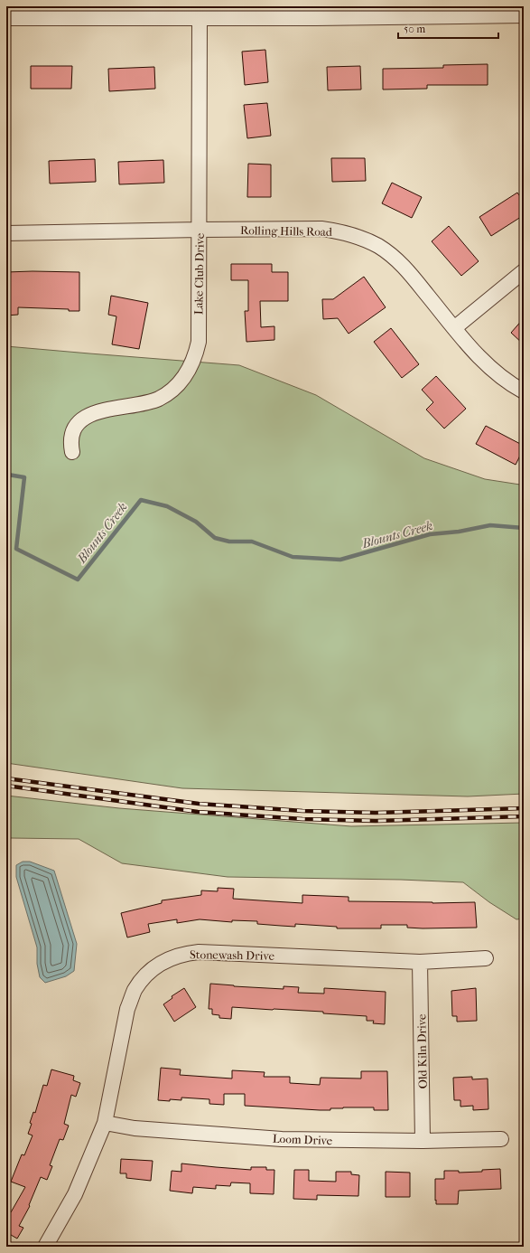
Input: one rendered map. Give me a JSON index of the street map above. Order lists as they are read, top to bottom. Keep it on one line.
{"streets":{"street":["Rolling Hills Road","Lake Club Drive","Stonewash Drive","Old Kiln Drive","Loom Drive"]},"crossings":[["Rolling Hills Road","Lake Club Drive"],["Stonewash Drive","Old Kiln Drive"],["Stonewash Drive","Loom Drive"],["Old Kiln Drive","Loom Drive"]],"water":["Blounts Creek"],"scale_bar":"50 m"}
